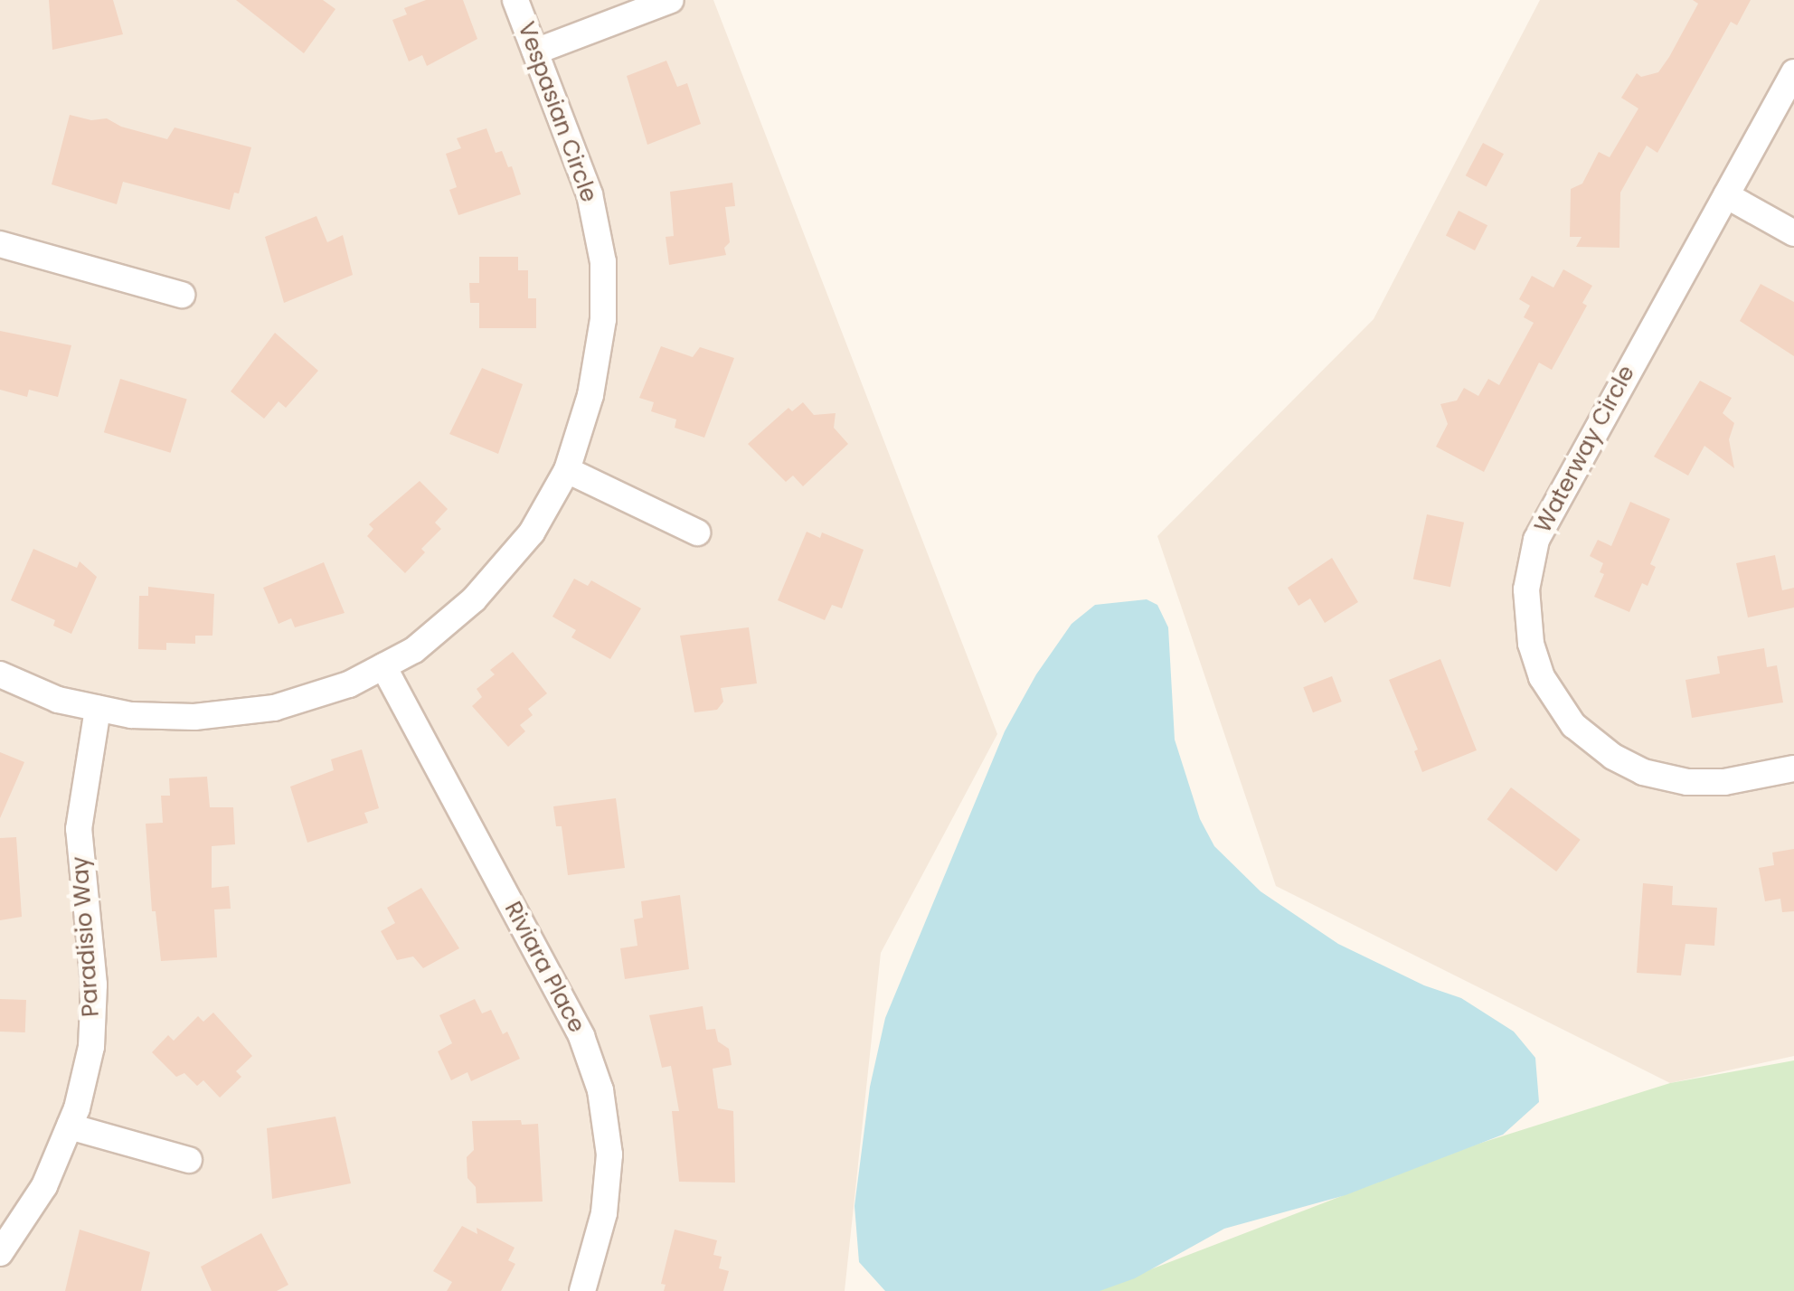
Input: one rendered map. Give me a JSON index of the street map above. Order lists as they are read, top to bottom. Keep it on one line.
{"streets":{"street":["Vespasian Circle","Waterway Circle","Paradisio Way","Riviara Place"]},"crossings":[["Vespasian Circle","Paradisio Way"],["Vespasian Circle","Riviara Place"]]}
